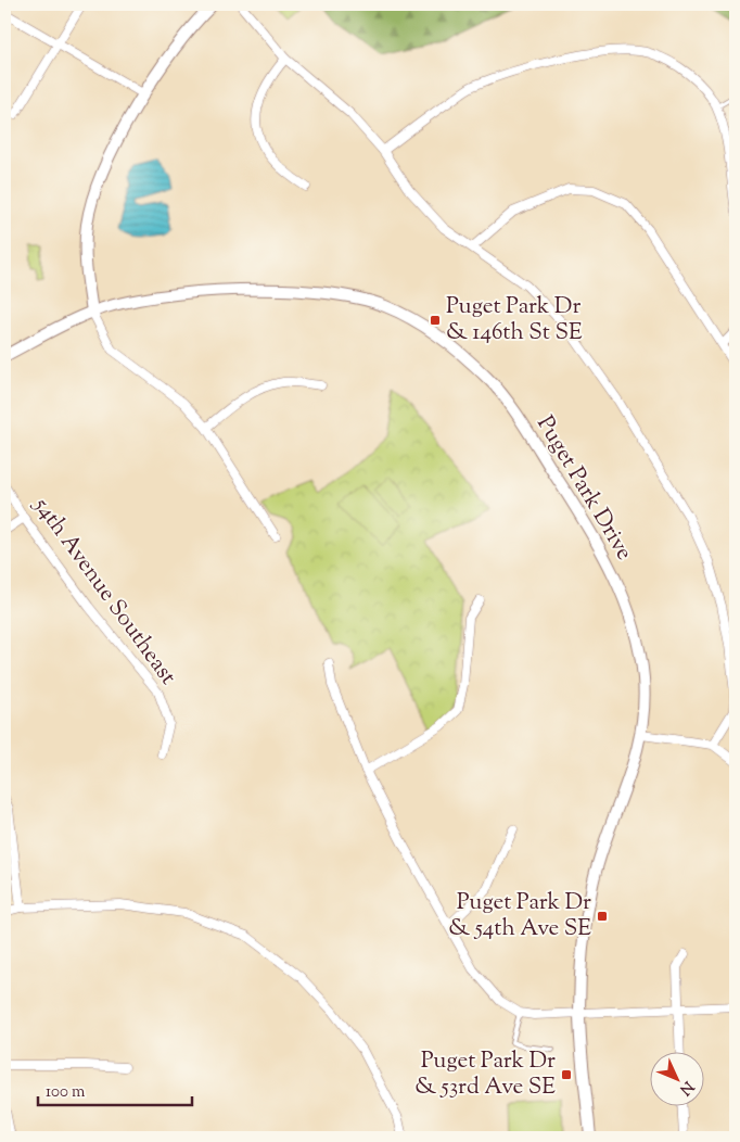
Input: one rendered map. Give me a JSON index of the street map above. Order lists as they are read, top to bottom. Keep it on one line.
{"streets":{"street":["Puget Park Drive","54th Avenue Southeast"]},"places":{"transit":["Puget Park Dr & 146th St SE","Puget Park Dr & 54th Ave SE","Puget Park Dr & 53rd Ave SE"]},"scale_bar":"100 m","north":"bottom right"}
